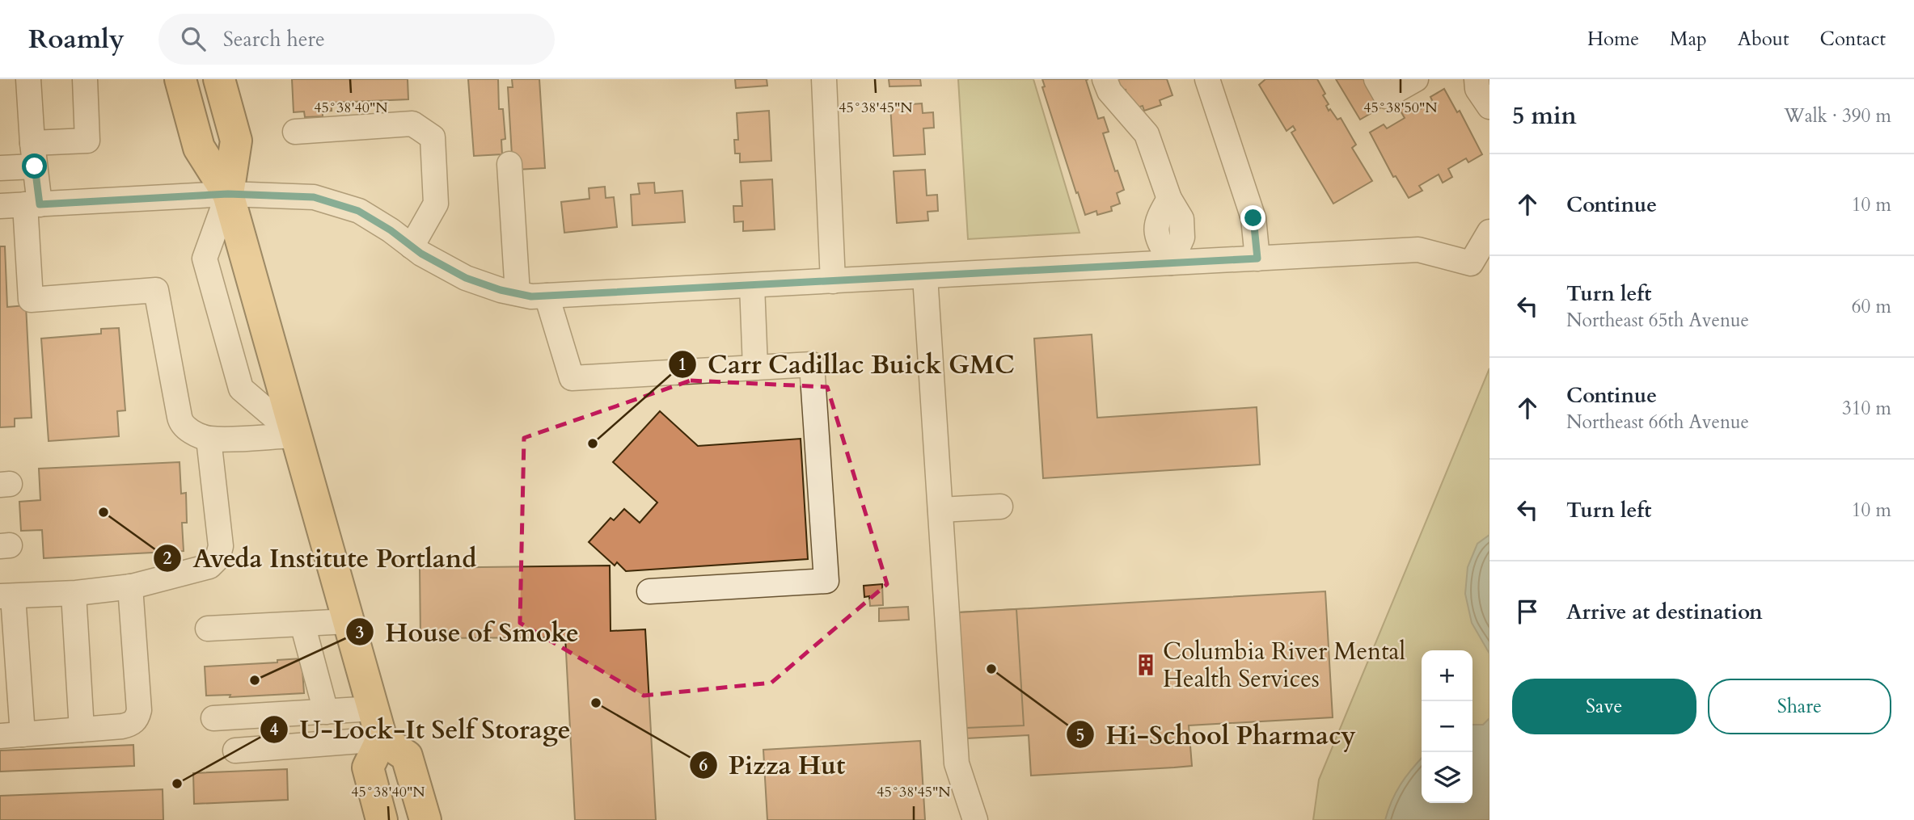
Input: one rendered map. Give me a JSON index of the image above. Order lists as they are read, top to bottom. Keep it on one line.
{"places":{"other":["Carr Cadillac Buick GMC","Aveda Institute Portland","Hi-School Pharmacy","House of Smoke","Pizza Hut","U-Lock-It Self Storage"],"building":["Columbia River Mental Health Services"]},"page":{"header":"Roamly","search":"Search here","nav":["Home","Map","About","Contact"],"heading":["5 min","Walk · 390 m"],"list":[["Continue","10 m"],["Turn left","Northeast 65th Avenue","60 m"],["Continue","Northeast 66th Avenue","310 m"],["Turn left","10 m"],"Arrive at destination"],"map_buttons":["+","−"],"buttons":["Save","Share"]},"coordinates":["45°38'40\"N","45°38'45\"N","45°38'50\"N"]}
